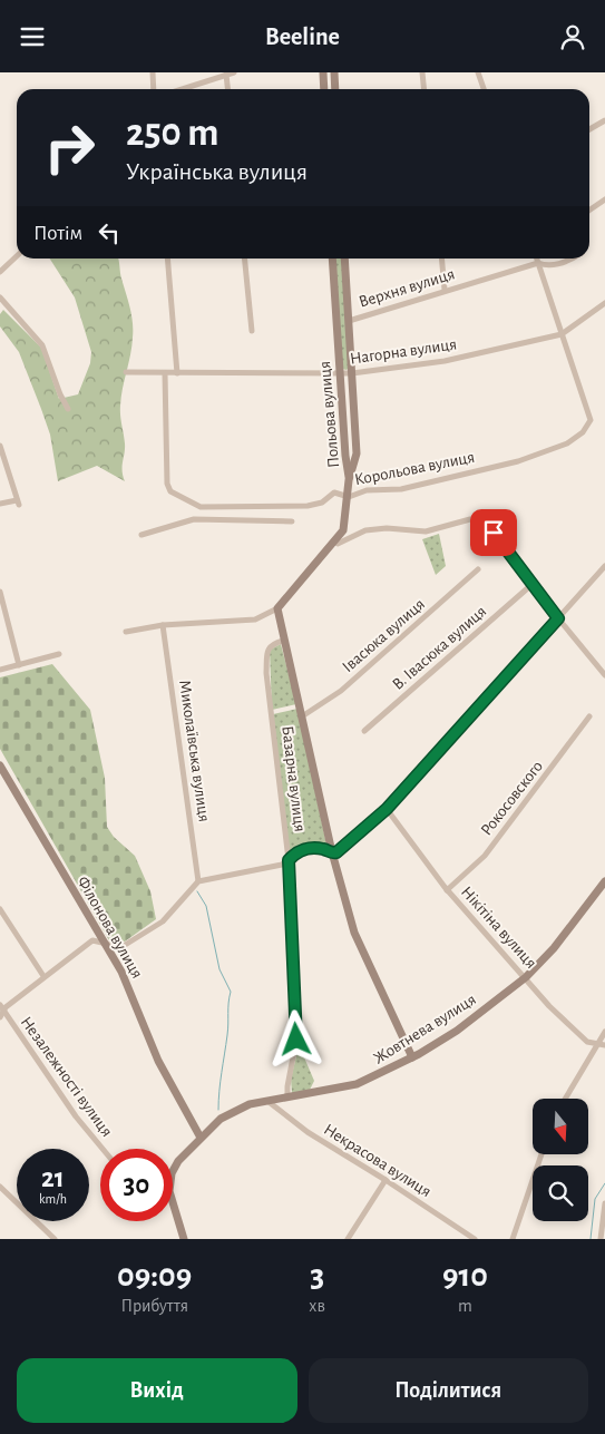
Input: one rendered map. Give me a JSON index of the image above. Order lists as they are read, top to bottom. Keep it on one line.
{"streets":{"main road":["Польова вулиця","Базарна вулиця","Філонова вулиця","Жовтнева вулиця"],"street":["Верхня вулиця","Нагорна вулиця","Корольова вулиця","Івасюка вулиця","В. Івасюка вулиця","Миколаївська вулиця","Рокосовского","Нікітіна вулиця","Незалежності вулиця","Некрасова вулиця"]},"crossings":[["Верхня вулиця","Польова вулиця"],["Нагорна вулиця","Польова вулиця"],["Нагорна вулиця","Корольова вулиця"],["Івасюка вулиця","Базарна вулиця"],["Базарна вулиця","Жовтнева вулиця"],["Рокосовского","Нікітіна вулиця"],["Філонова вулиця","Жовтнева вулиця"],["Нікітіна вулиця","Жовтнева вулиця"],["Жовтнева вулиця","Некрасова вулиця"]],"north":"bottom","page":{"header":"Beeline","turn":["250 m","Українська вулиця"],"then":"Потім","speed":"21 km/h","limit":"30","eta":["09:09","Прибуття","3","хв","910","m"],"buttons":["Вихід","Поділитися"]}}
